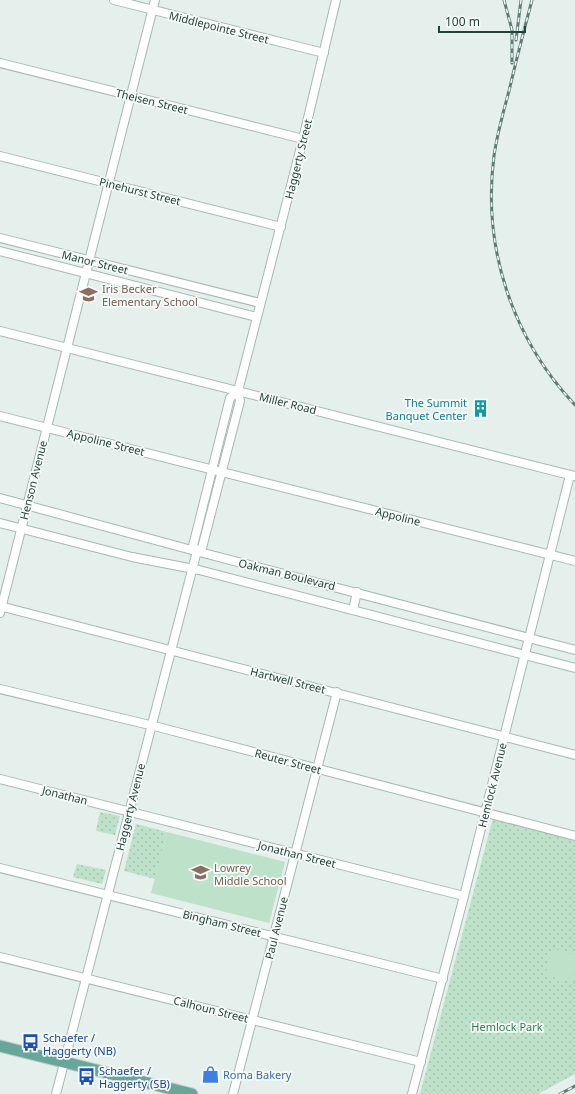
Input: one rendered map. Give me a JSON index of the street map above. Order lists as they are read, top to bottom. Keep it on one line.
{"streets":{"street":["Middlepointe Street","Theisen Street","Haggerty Street","Pinehurst Street","Manor Street","Miller Road","Appoline Street","Henson Avenue","Appoline","Oakman Boulevard","Hartwell Street","Reuter Street","Hemlock Avenue","Jonathan","Haggerty Avenue","Jonathan Street","Bingham Street","Paul Avenue","Calhoun Street"]},"crossings":[["Middlepointe Street","Haggerty Street"],["Theisen Street","Haggerty Street"],["Haggerty Street","Pinehurst Street"],["Haggerty Street","Manor Street"],["Haggerty Street","Haggerty Avenue"],["Manor Street","Henson Avenue"],["Manor Street","Haggerty Avenue"],["Miller Road","Henson Avenue"],["Miller Road","Hemlock Avenue"],["Miller Road","Haggerty Avenue"],["Appoline Street","Henson Avenue"],["Appoline Street","Appoline"],["Appoline Street","Haggerty Avenue"],["Henson Avenue","Oakman Boulevard"],["Henson Avenue","Hartwell Street"],["Appoline","Hemlock Avenue"],["Appoline","Haggerty Avenue"],["Oakman Boulevard","Hemlock Avenue"],["Oakman Boulevard","Haggerty Avenue"],["Hartwell Street","Hemlock Avenue"],["Hartwell Street","Haggerty Avenue"],["Hartwell Street","Paul Avenue"],["Reuter Street","Hemlock Avenue"],["Reuter Street","Haggerty Avenue"],["Reuter Street","Paul Avenue"],["Hemlock Avenue","Jonathan Street"],["Hemlock Avenue","Bingham Street"],["Hemlock Avenue","Calhoun Street"],["Jonathan","Haggerty Avenue"],["Jonathan","Jonathan Street"],["Haggerty Avenue","Jonathan Street"],["Haggerty Avenue","Bingham Street"],["Haggerty Avenue","Calhoun Street"],["Jonathan Street","Paul Avenue"],["Bingham Street","Paul Avenue"],["Paul Avenue","Calhoun Street"]],"parks":["Hemlock Park"],"places":{"school or university":["Iris Becker Elementary School","Lowrey Middle School"],"building":["The Summit Banquet Center"],"bus stop":["Schaefer / Haggerty (NB)","Schaefer / Haggerty (SB)"],"shop":["Roma Bakery"]},"scale_bar":"100 m"}
